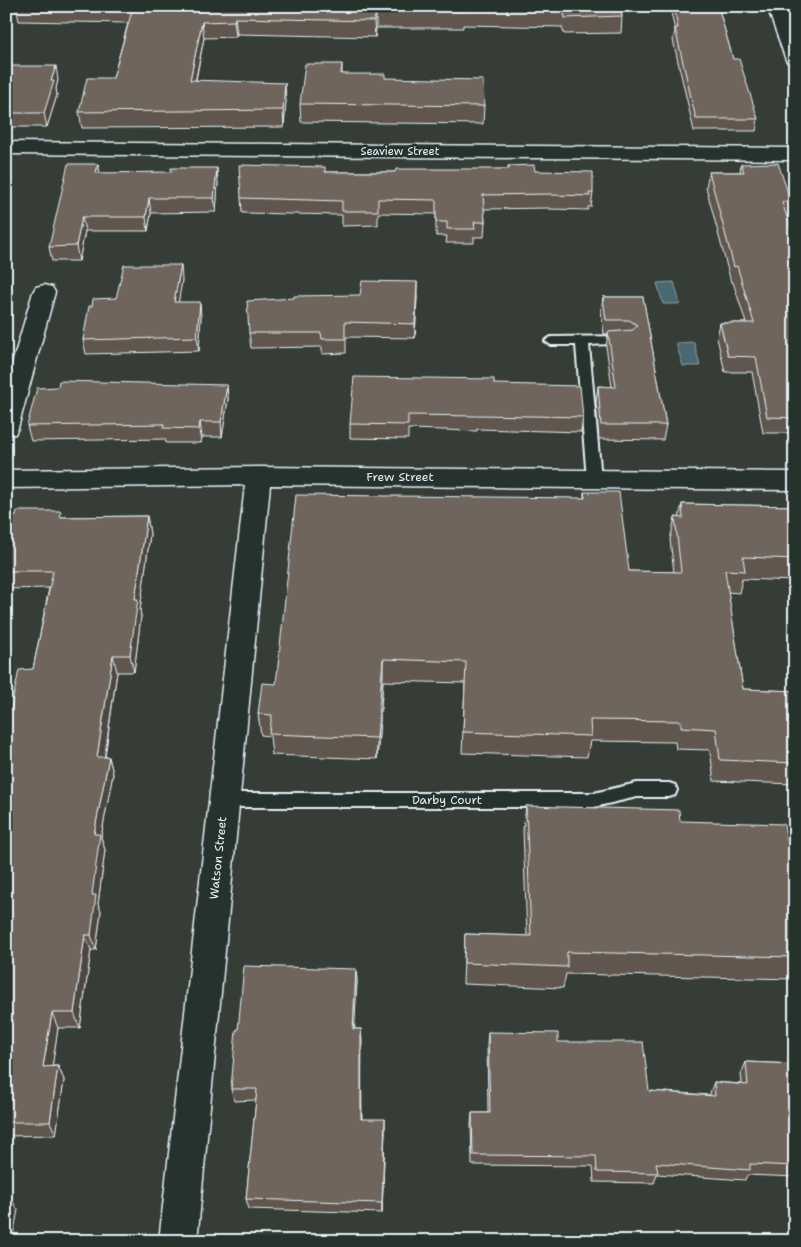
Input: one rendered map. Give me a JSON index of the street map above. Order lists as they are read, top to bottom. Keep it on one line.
{"streets":{"street":["Seaview Street","Frew Street","Watson Street"],"lane":["Darby Court"]},"crossings":[["Frew Street","Watson Street"],["Darby Court","Watson Street"]]}
